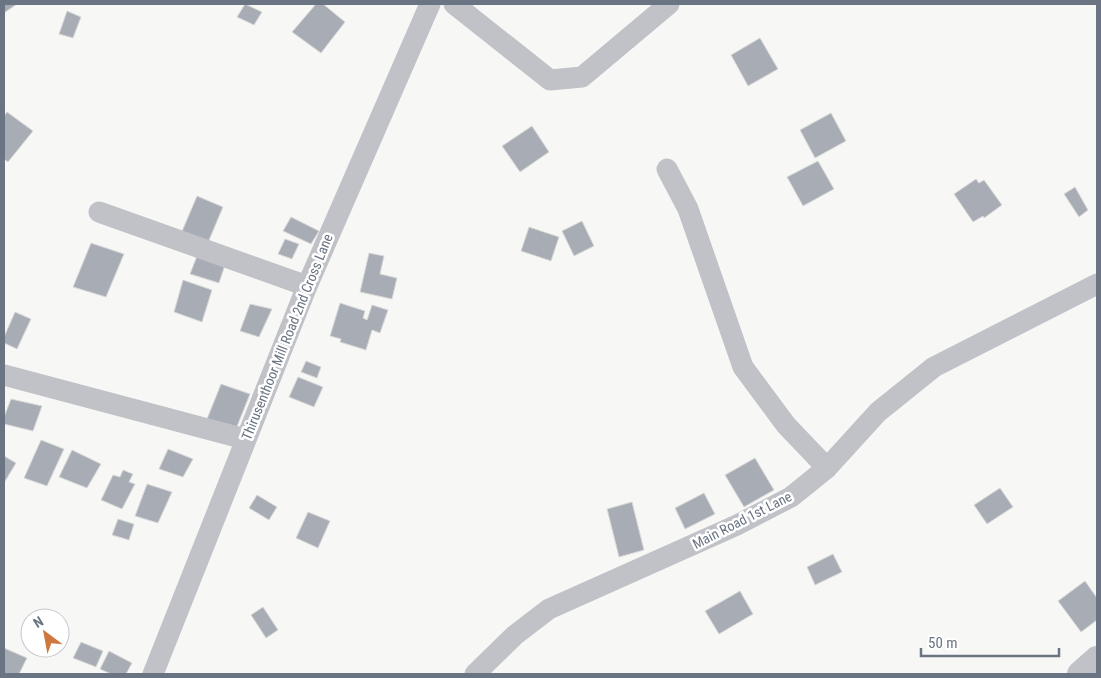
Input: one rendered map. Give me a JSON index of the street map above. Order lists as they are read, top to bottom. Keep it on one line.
{"streets":{"street":["Thirusenthoor Mill Road 2nd Cross Lane","Main Road 1st Lane"]},"scale_bar":"50 m","north":"top left"}
